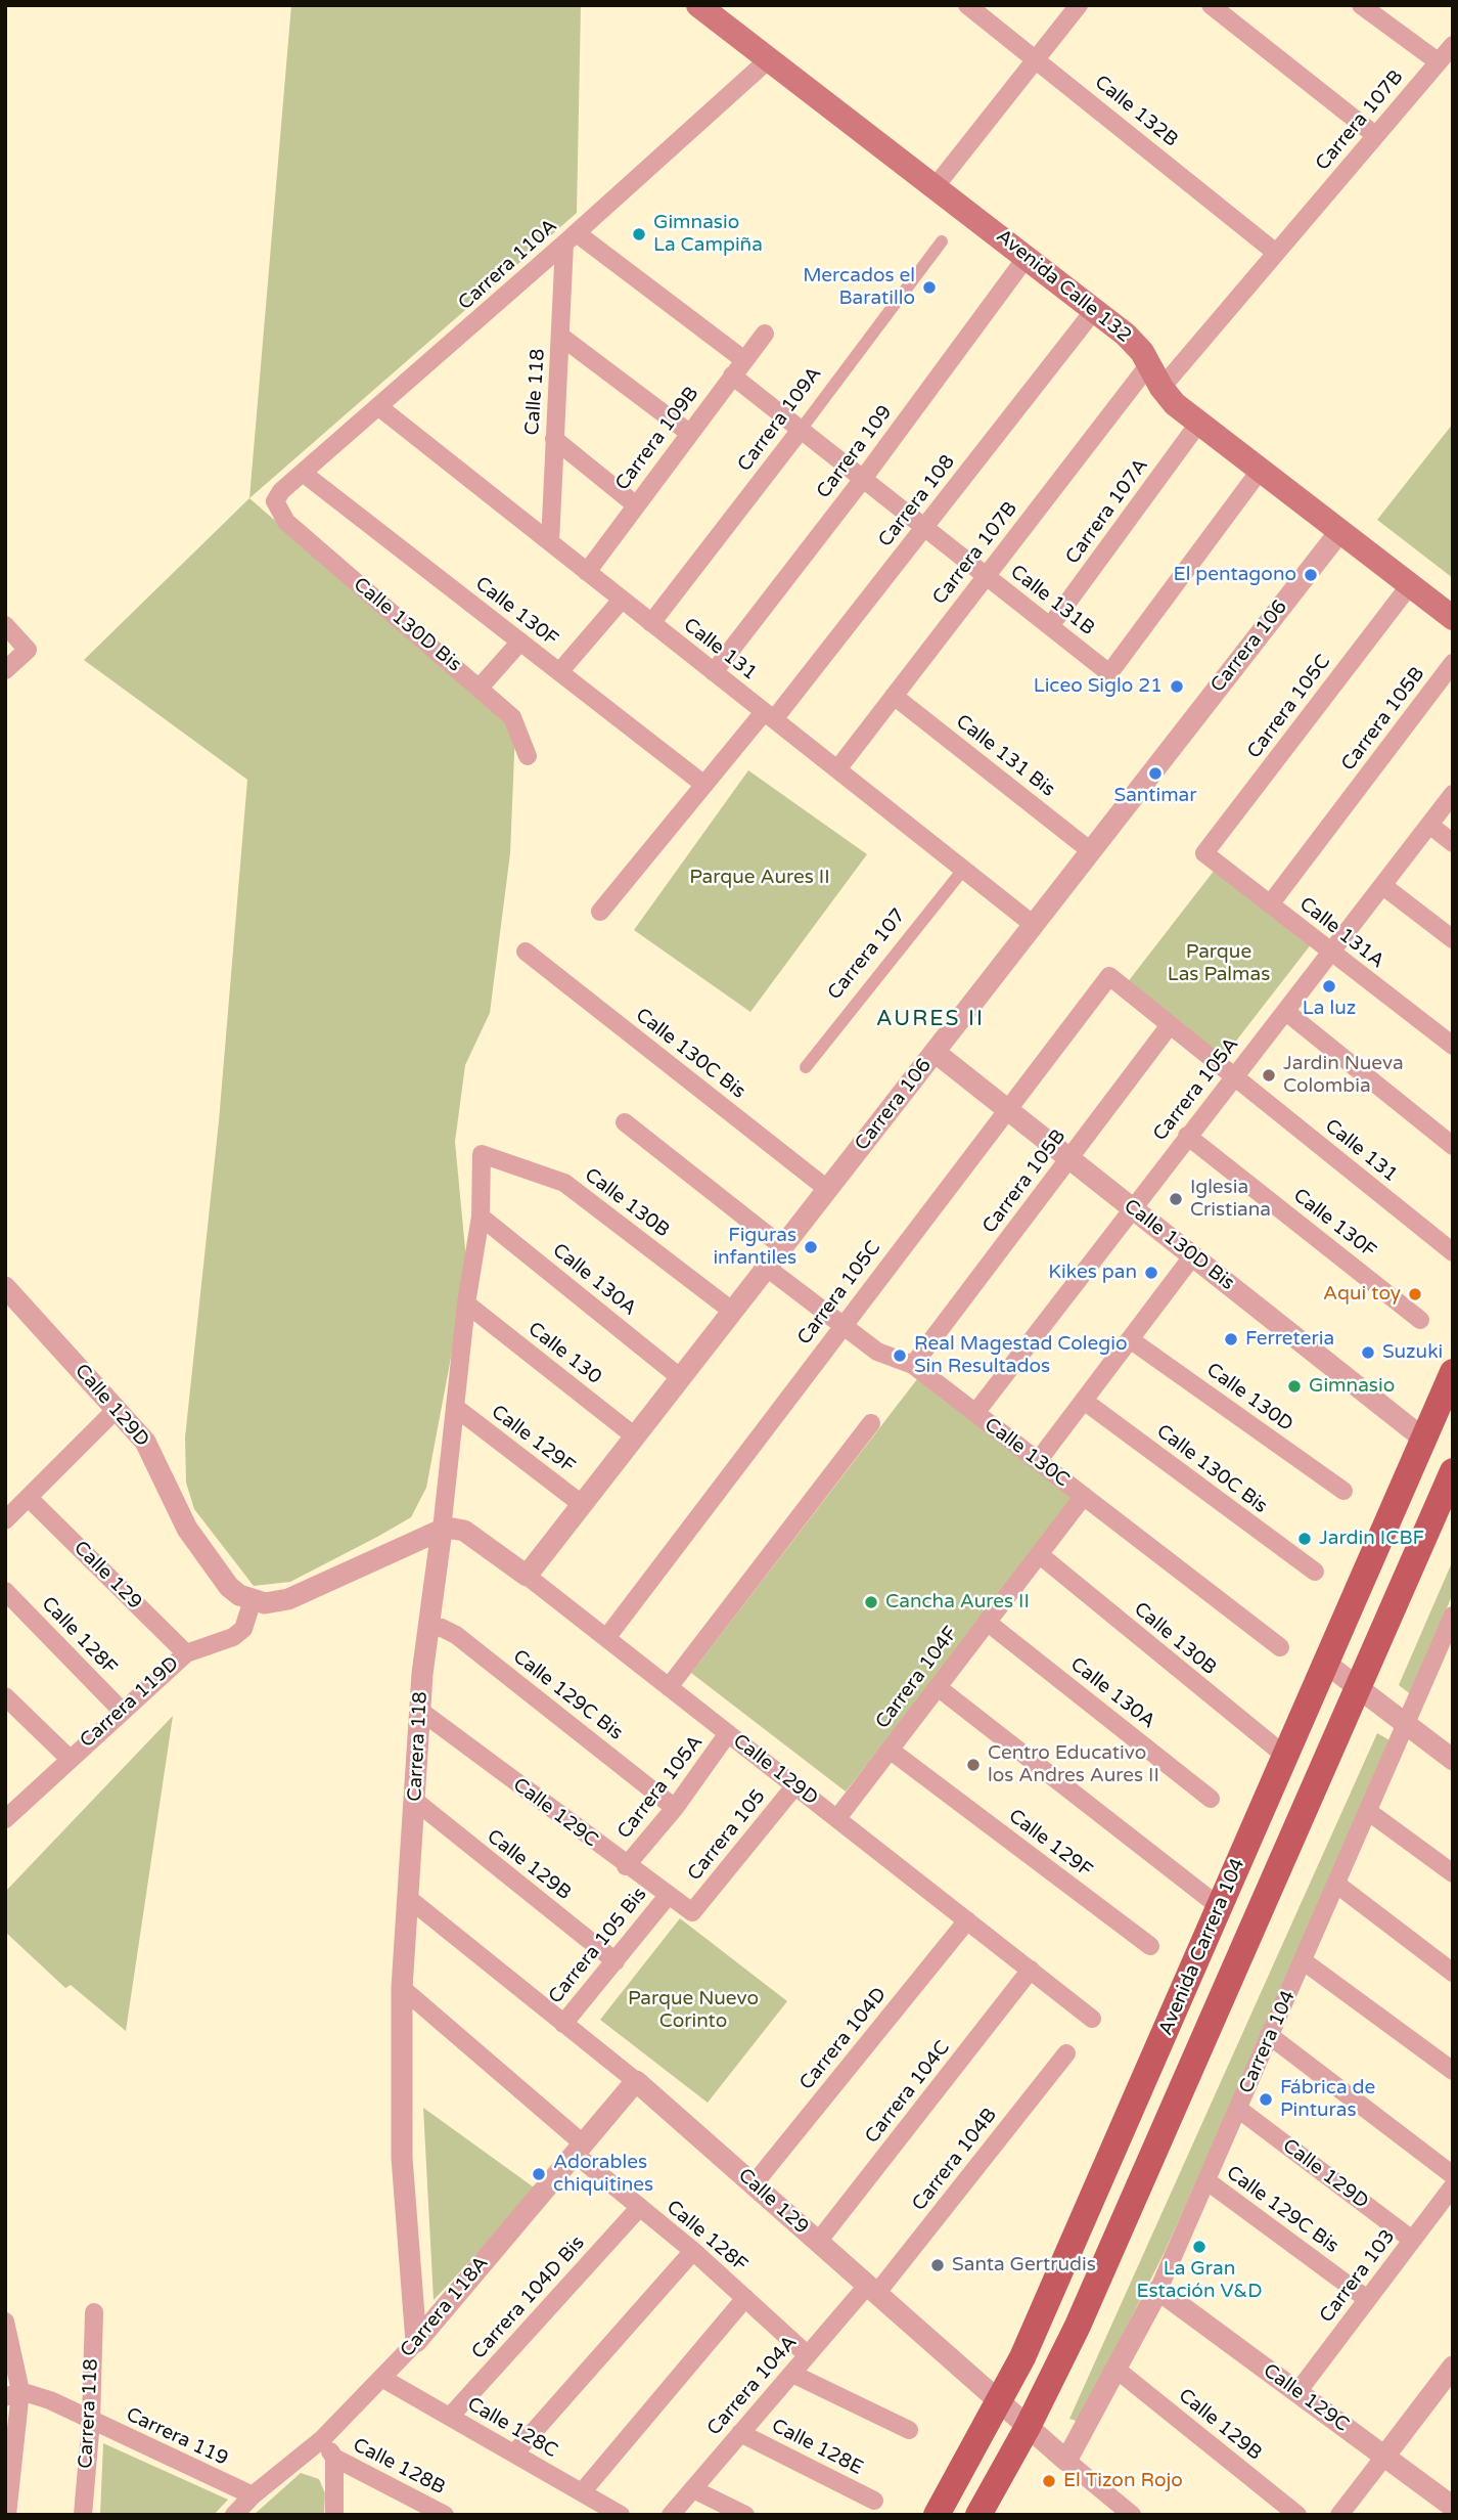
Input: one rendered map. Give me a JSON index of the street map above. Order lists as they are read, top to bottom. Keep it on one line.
{"streets":{"main road":["Avenida Calle 132","Avenida Carrera 104"],"street":["Calle 132B","Carrera 107B","Carrera 110A","Calle 118","Carrera 109A","Carrera 109B","Carrera 109","Carrera 108","Carrera 107A","Calle 131B","Calle 130F","Calle 130D Bis","Carrera 106","Calle 131","Carrera 105C","Carrera 105B","Calle 131 Bis","Calle 131A","Carrera 107","Calle 130C Bis","Carrera 105A","Calle 130B","Calle 130A","Calle 130","Calle 130D","Calle 129D","Calle 129F","Calle 130C","Calle 129","Calle 128F","Carrera 104F","Calle 129C Bis","Carrera 119D","Carrera 118","Calle 129C","Carrera 105","Calle 129B","Carrera 105 Bis","Carrera 104D","Carrera 104","Carrera 104C","Carrera 104B","Carrera 103","Carrera 104D Bis","Carrera 118A","Carrera 104A","Calle 128C","Carrera 119","Calle 128E","Calle 128B"]},"crossings":[["Calle 132B","Carrera 107B"],["Carrera 107B","Avenida Calle 132"],["Carrera 107B","Calle 131B"],["Carrera 107B","Calle 131"],["Carrera 107B","Calle 131 Bis"],["Carrera 110A","Avenida Calle 132"],["Carrera 110A","Calle 118"],["Carrera 110A","Calle 130F"],["Carrera 110A","Calle 130D Bis"],["Carrera 110A","Calle 131"],["Avenida Calle 132","Carrera 109"],["Avenida Calle 132","Carrera 108"],["Avenida Calle 132","Carrera 107A"],["Avenida Calle 132","Calle 131B"],["Avenida Calle 132","Carrera 106"],["Avenida Calle 132","Carrera 105C"],["Calle 118","Calle 131"],["Carrera 109A","Calle 131B"],["Carrera 109A","Calle 131"],["Carrera 109B","Calle 131B"],["Carrera 109B","Calle 131"],["Carrera 109","Calle 131B"],["Carrera 109","Calle 131"],["Carrera 108","Calle 131B"],["Carrera 108","Calle 130F"],["Carrera 108","Calle 131"],["Carrera 107A","Calle 131B"],["Calle 130F","Carrera 105A"],["Calle 130D Bis","Carrera 106"],["Calle 130D Bis","Carrera 105C"],["Calle 130D Bis","Carrera 105B"],["Calle 130D Bis","Carrera 105A"],["Calle 130D Bis","Avenida Carrera 104"],["Carrera 106","Calle 131"],["Carrera 106","Calle 131 Bis"],["Carrera 106","Calle 130C Bis"],["Carrera 106","Calle 130B"],["Carrera 106","Calle 130A"],["Carrera 106","Calle 130"],["Carrera 106","Calle 129D"],["Carrera 106","Calle 129F"],["Carrera 106","Calle 130C"],["Calle 131","Carrera 105C"],["Calle 131","Carrera 105B"],["Calle 131","Carrera 107"],["Calle 131","Carrera 105A"],["Carrera 105C","Calle 131A"],["Carrera 105C","Calle 129D"],["Carrera 105C","Calle 130C"],["Carrera 105B","Calle 131A"],["Carrera 105B","Calle 130C"],["Calle 131A","Carrera 105A"],["Carrera 105A","Calle 129D"],["Carrera 105A","Calle 130C"],["Carrera 105A","Calle 129C Bis"],["Carrera 105A","Calle 129C"],["Calle 130B","Carrera 104F"],["Calle 130B","Carrera 118"],["Calle 130B","Avenida Carrera 104"],["Calle 130A","Carrera 104F"],["Calle 130A","Carrera 118"],["Calle 130","Carrera 118"],["Calle 129D","Carrera 104F"],["Calle 129D","Carrera 119D"],["Calle 129D","Carrera 118"],["Calle 129D","Carrera 105"],["Calle 129D","Carrera 104D"],["Calle 129D","Carrera 104"],["Calle 129D","Carrera 104C"],["Calle 129D","Carrera 103"],["Calle 129F","Carrera 104F"],["Calle 129F","Carrera 118"],["Calle 130C","Carrera 104F"],["Calle 129","Carrera 119D"],["Calle 129","Carrera 118"],["Calle 129","Carrera 105 Bis"],["Calle 129","Avenida Carrera 104"],["Calle 129","Carrera 104D"],["Calle 129","Carrera 104"],["Calle 129","Carrera 104C"],["Calle 129","Carrera 104B"],["Calle 129","Carrera 118A"],["Calle 129","Carrera 104A"],["Calle 128F","Carrera 119D"],["Calle 128F","Carrera 118"],["Calle 128F","Carrera 104D Bis"],["Calle 128F","Carrera 118A"],["Calle 128F","Carrera 104A"],["Calle 129C Bis","Carrera 118"],["Calle 129C Bis","Carrera 104"],["Calle 129C Bis","Carrera 103"],["Carrera 118","Calle 129C"],["Carrera 118","Calle 129B"],["Carrera 118","Carrera 118A"],["Carrera 118","Carrera 119"],["Calle 129C","Carrera 105"],["Calle 129C","Carrera 105 Bis"],["Calle 129C","Carrera 104"],["Calle 129C","Carrera 103"],["Calle 129B","Carrera 105 Bis"],["Calle 129B","Carrera 104"],["Carrera 104B","Carrera 104A"],["Carrera 104D Bis","Calle 128C"],["Carrera 118A","Calle 128C"],["Carrera 118A","Carrera 119"],["Carrera 104A","Calle 128E"]],"districts":["AURES II"],"parks":["Parque Aures II","Parque Las Palmas","Parque Nuevo Corinto"],"places":["Gimnasio La Campiña","Mercados el Baratillo","El pentagono","Liceo Siglo 21","Santimar","La luz","Jardin Nueva Colombia","Iglesia Cristiana","Figuras infantiles","Kikes pan","Aqui toy","Ferreteria","Suzuki","Real Magestad Colegio Sin Resultados","Gimnasio","Jardin ICBF","Cancha Aures II","Centro Educativo los Andres Aures II","Fábrica de Pinturas","Adorables chiquitines","La Gran Estación V&D","Santa Gertrudis","El Tizon Rojo"]}
